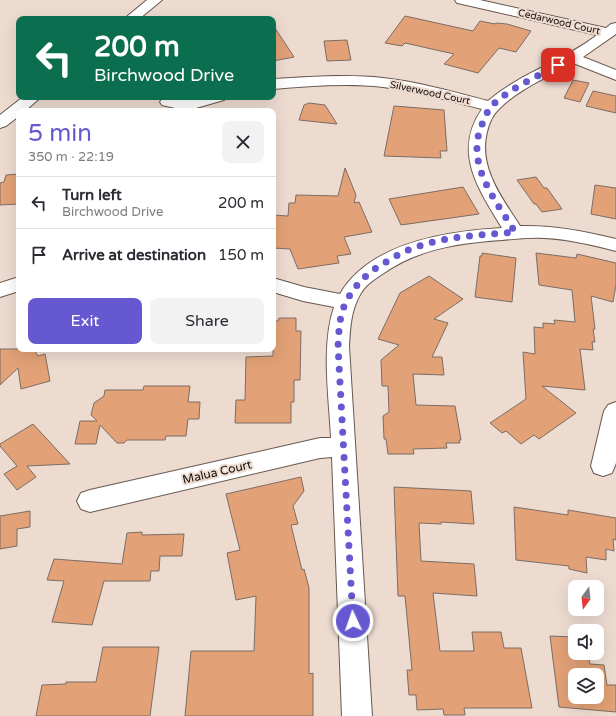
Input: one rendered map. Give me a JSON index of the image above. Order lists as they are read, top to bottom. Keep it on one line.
{"streets":{"street":["Cedarwood Court","Silverwood Court","Malua Court"]},"north":"bottom","page":{"turn":["200 m","Birchwood Drive"],"heading":["5 min","350 m · 22:19"],"list":[{"name":"Turn left","note":"Birchwood Drive","value":"200 m"},{"name":"Arrive at destination","value":"150 m"}],"buttons":["Exit","Share"]}}
